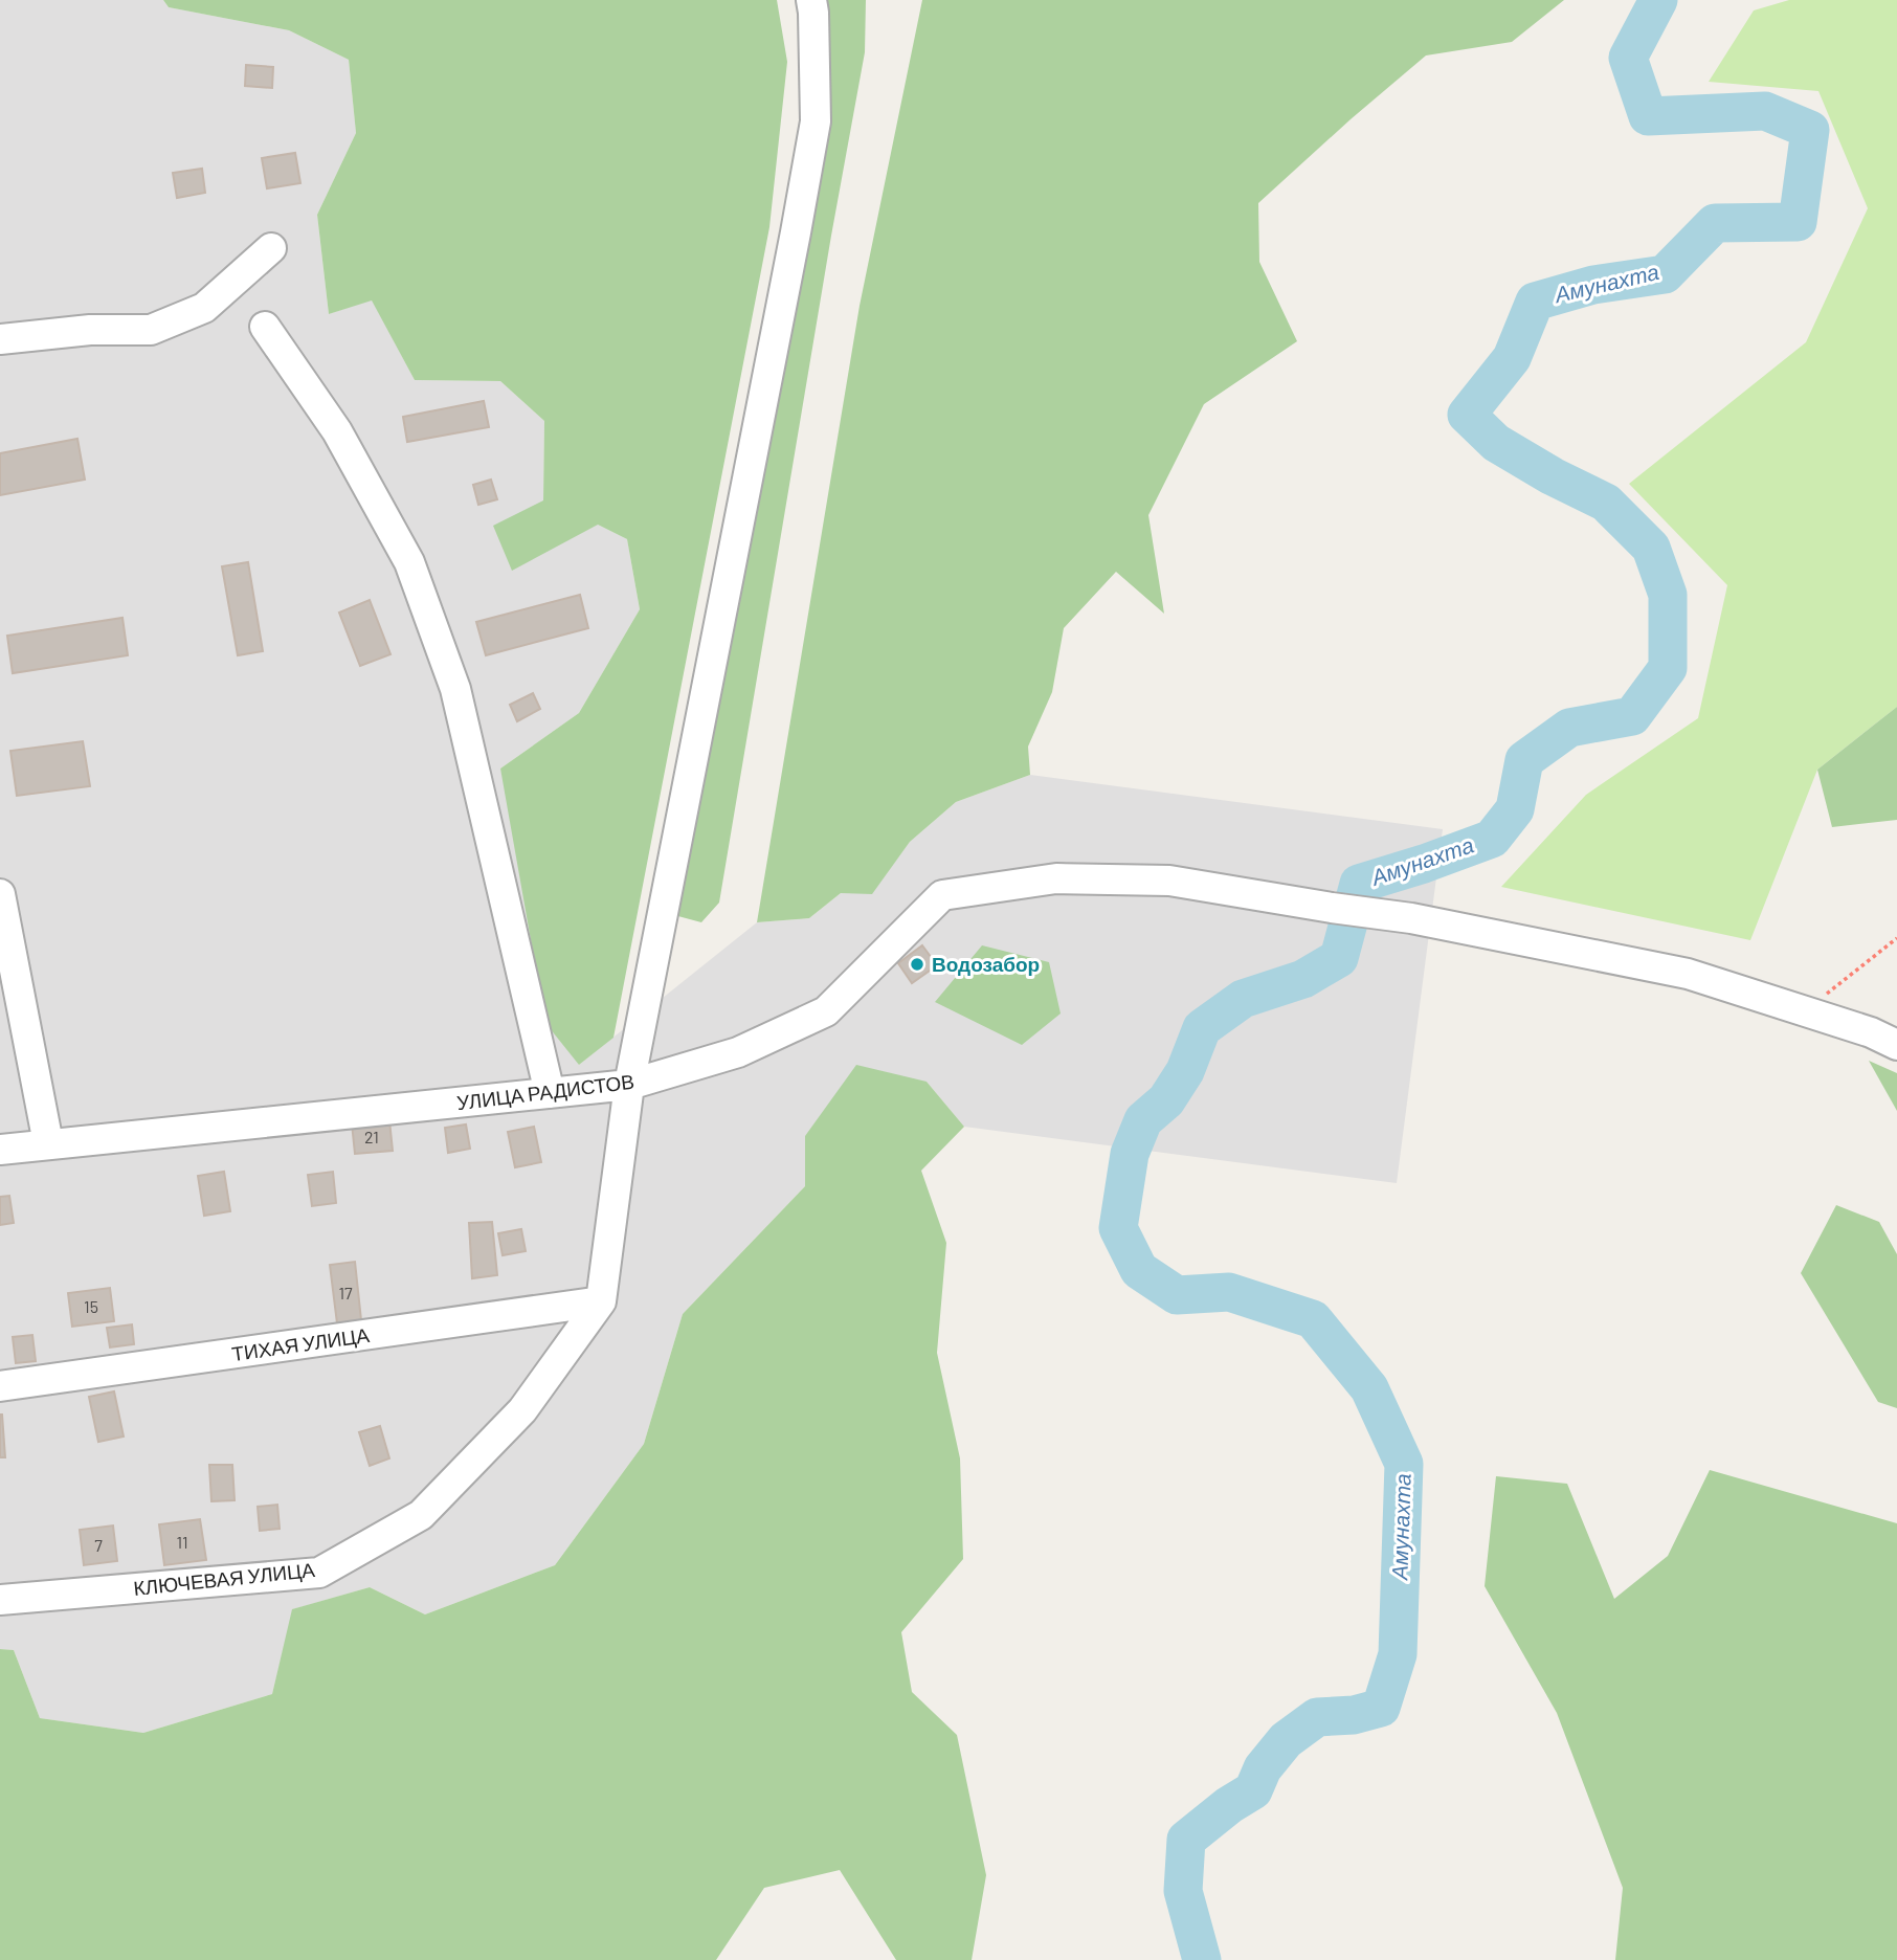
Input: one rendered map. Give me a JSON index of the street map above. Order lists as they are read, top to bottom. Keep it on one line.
{"streets":{"street":["УЛИЦА РАДИСТОВ","ТИХАЯ УЛИЦА","КЛЮЧЕВАЯ УЛИЦА"]},"crossings":[["УЛИЦА РАДИСТОВ","КЛЮЧЕВАЯ УЛИЦА"],["ТИХАЯ УЛИЦА","КЛЮЧЕВАЯ УЛИЦА"]],"water":["Амунахта"],"places":["Водозабор"],"house_numbers":["21","17","15","11","7"]}
